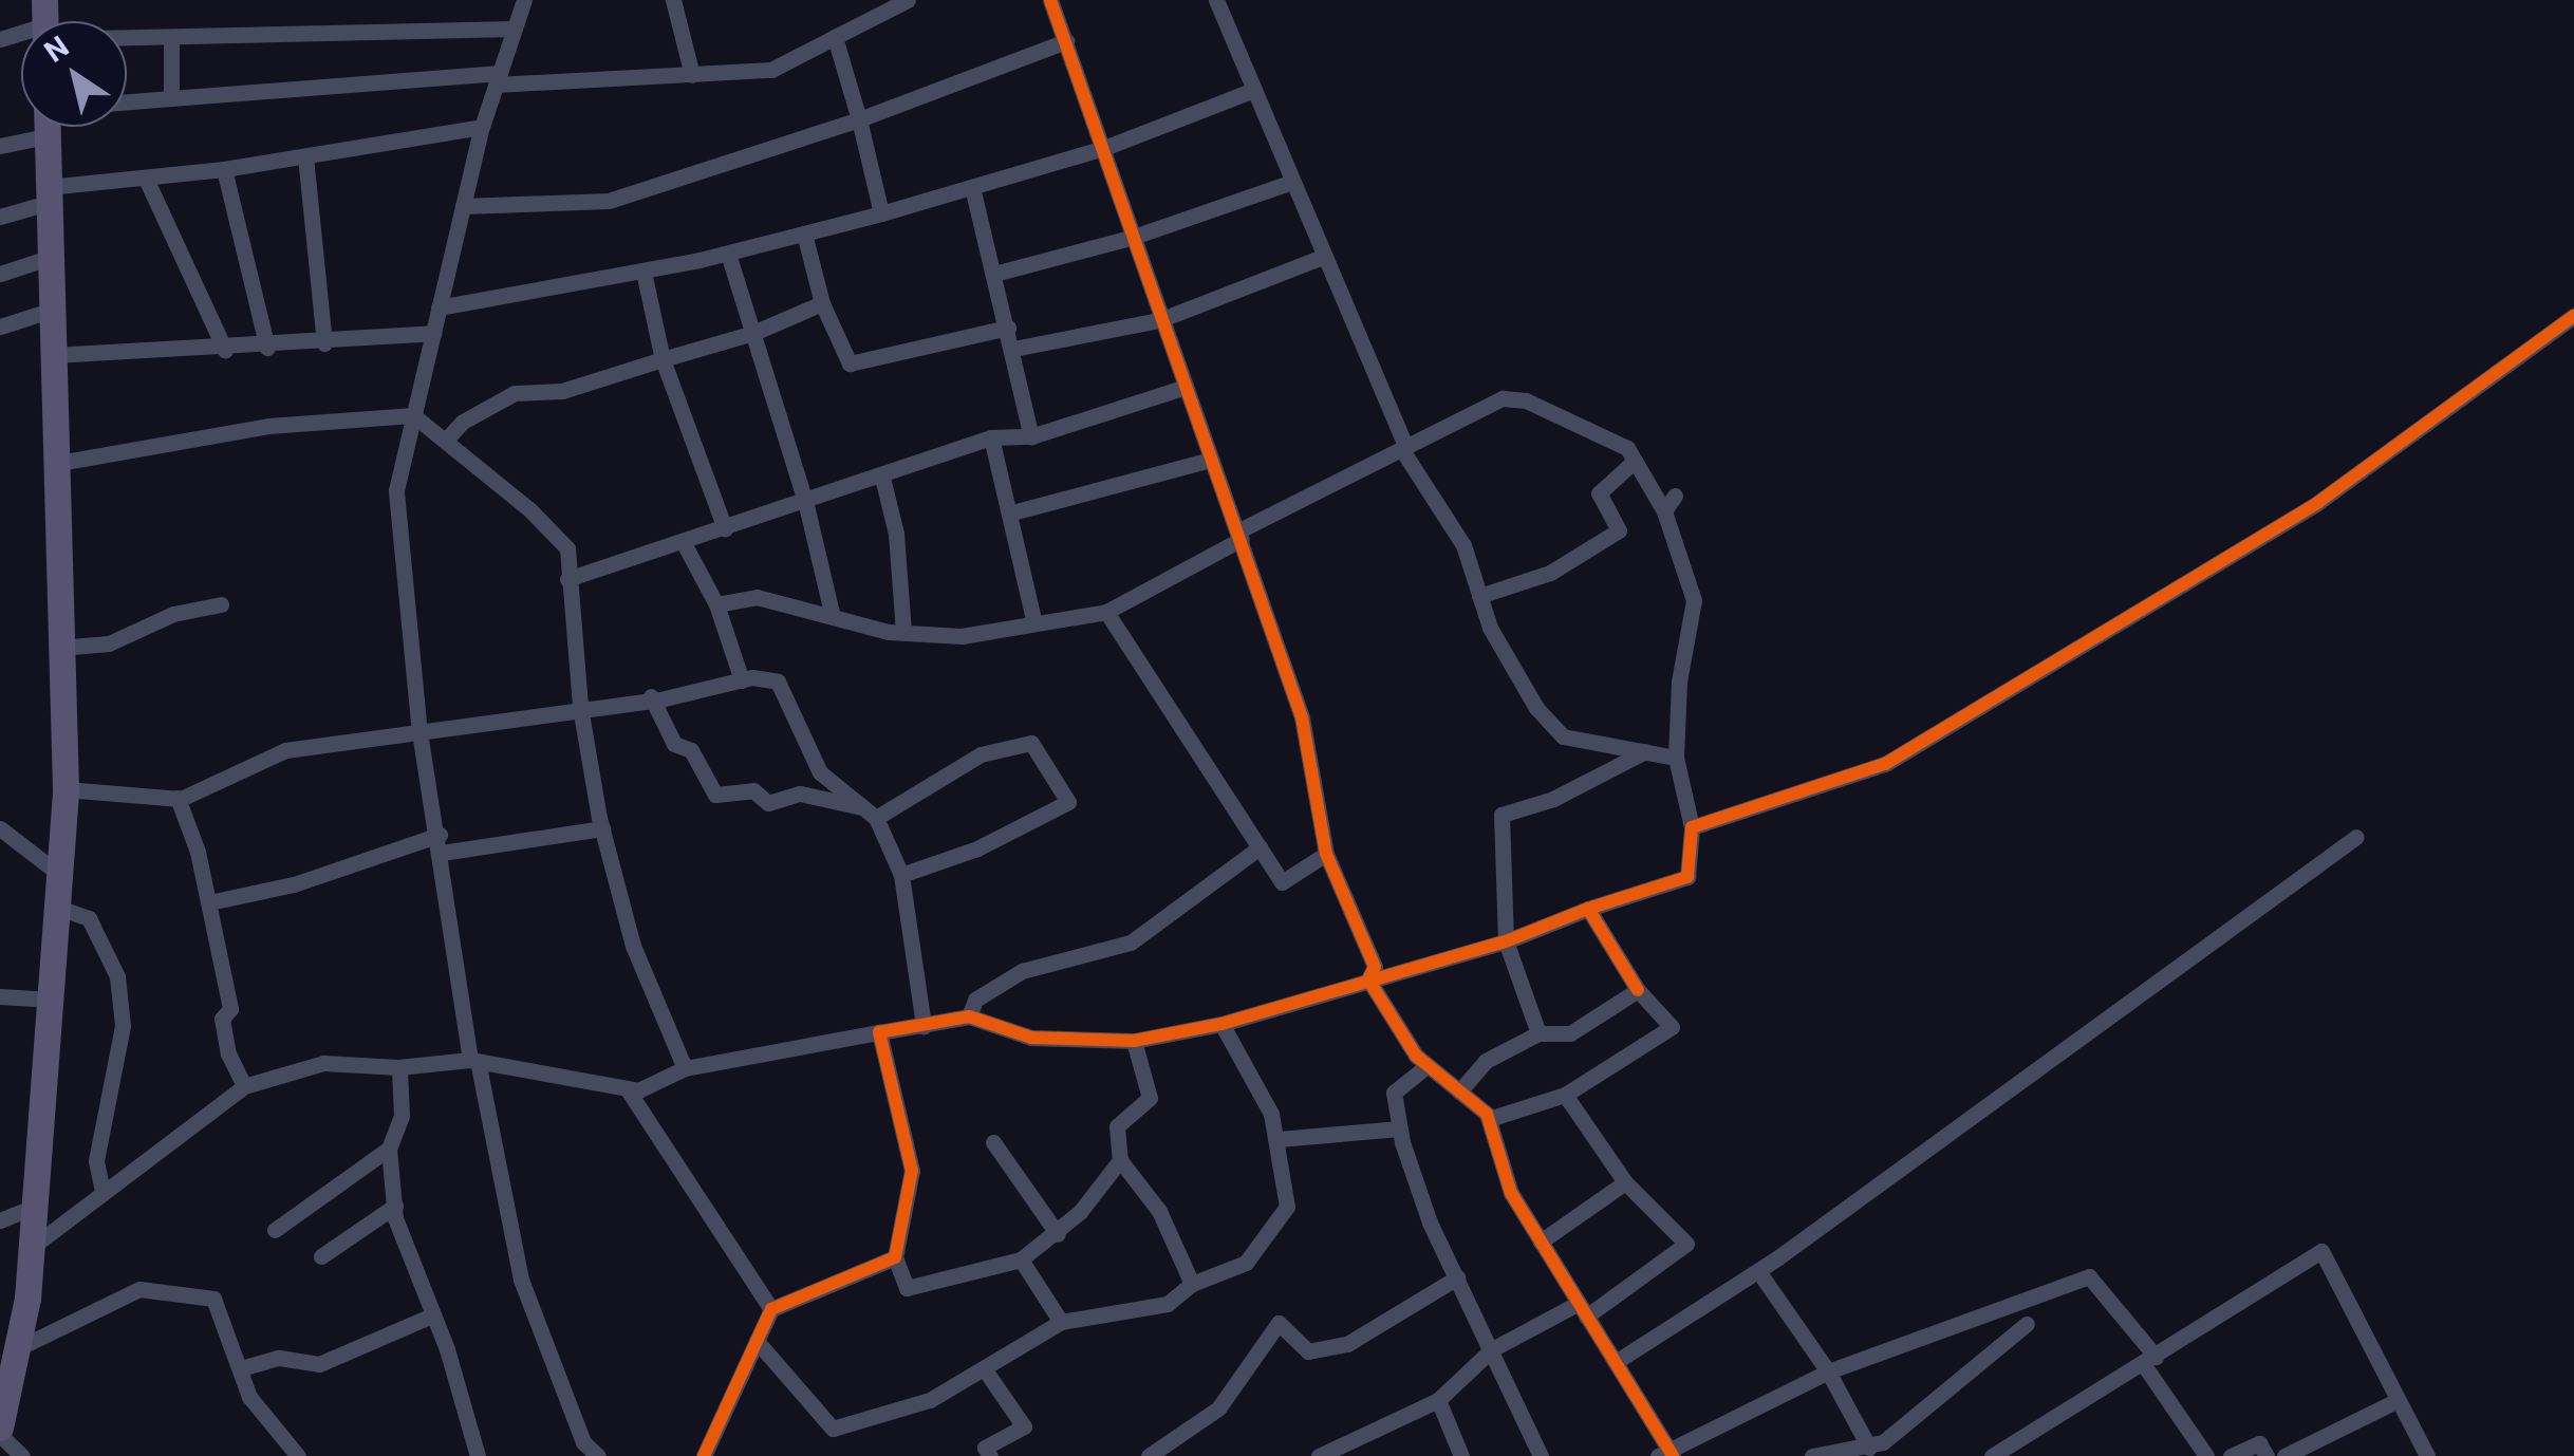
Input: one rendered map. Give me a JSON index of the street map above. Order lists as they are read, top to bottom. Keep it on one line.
{"north":"top left"}
